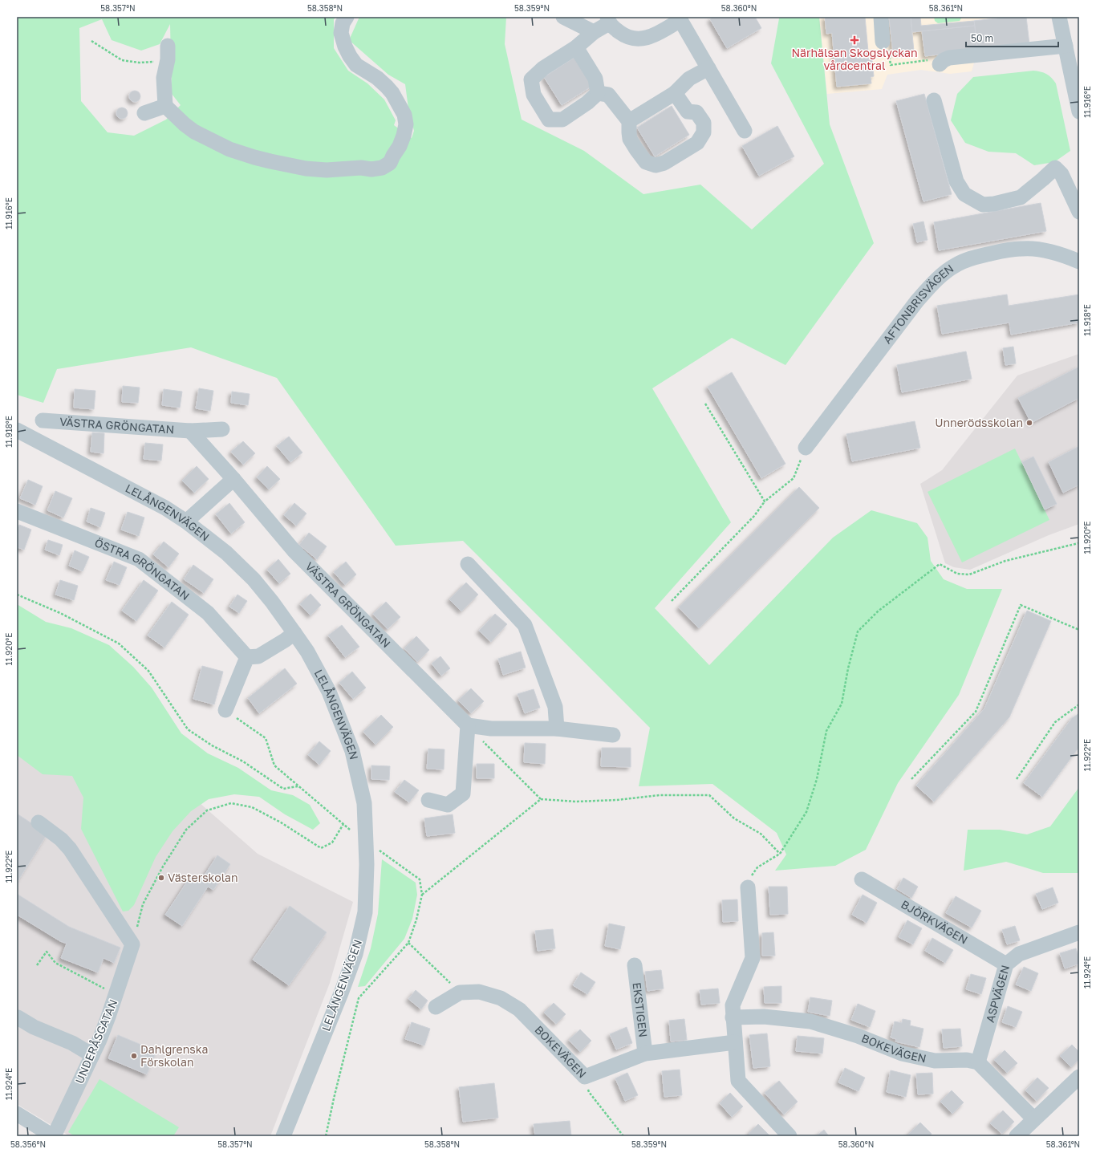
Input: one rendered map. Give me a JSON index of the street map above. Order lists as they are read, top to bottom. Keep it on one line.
{"streets":{"street":["AFTONBRISVÄGEN","VÄSTRA GRÖNGATAN","LELÅNGENVÄGEN","ÖSTRA GRÖNGATAN","BJÖRKVÄGEN","ASPVÄGEN","EKSTIGEN","UNDERÅSGATAN","BOKEVÄGEN"]},"crossings":[["BJÖRKVÄGEN","ASPVÄGEN"],["ASPVÄGEN","BOKEVÄGEN"],["EKSTIGEN","BOKEVÄGEN"]],"places":{"health":["Närhälsan Skogslyckan vårdcentral"],"other":["Unnerödsskolan","Västerskolan","Dahlgrenska Förskolan"]},"scale_bar":"50 m","coordinates":["58.357°N","58.358°N","58.359°N","58.360°N","58.361°N","11.916°E","11.918°E","11.920°E","11.922°E","11.924°E","58.356°N"]}
